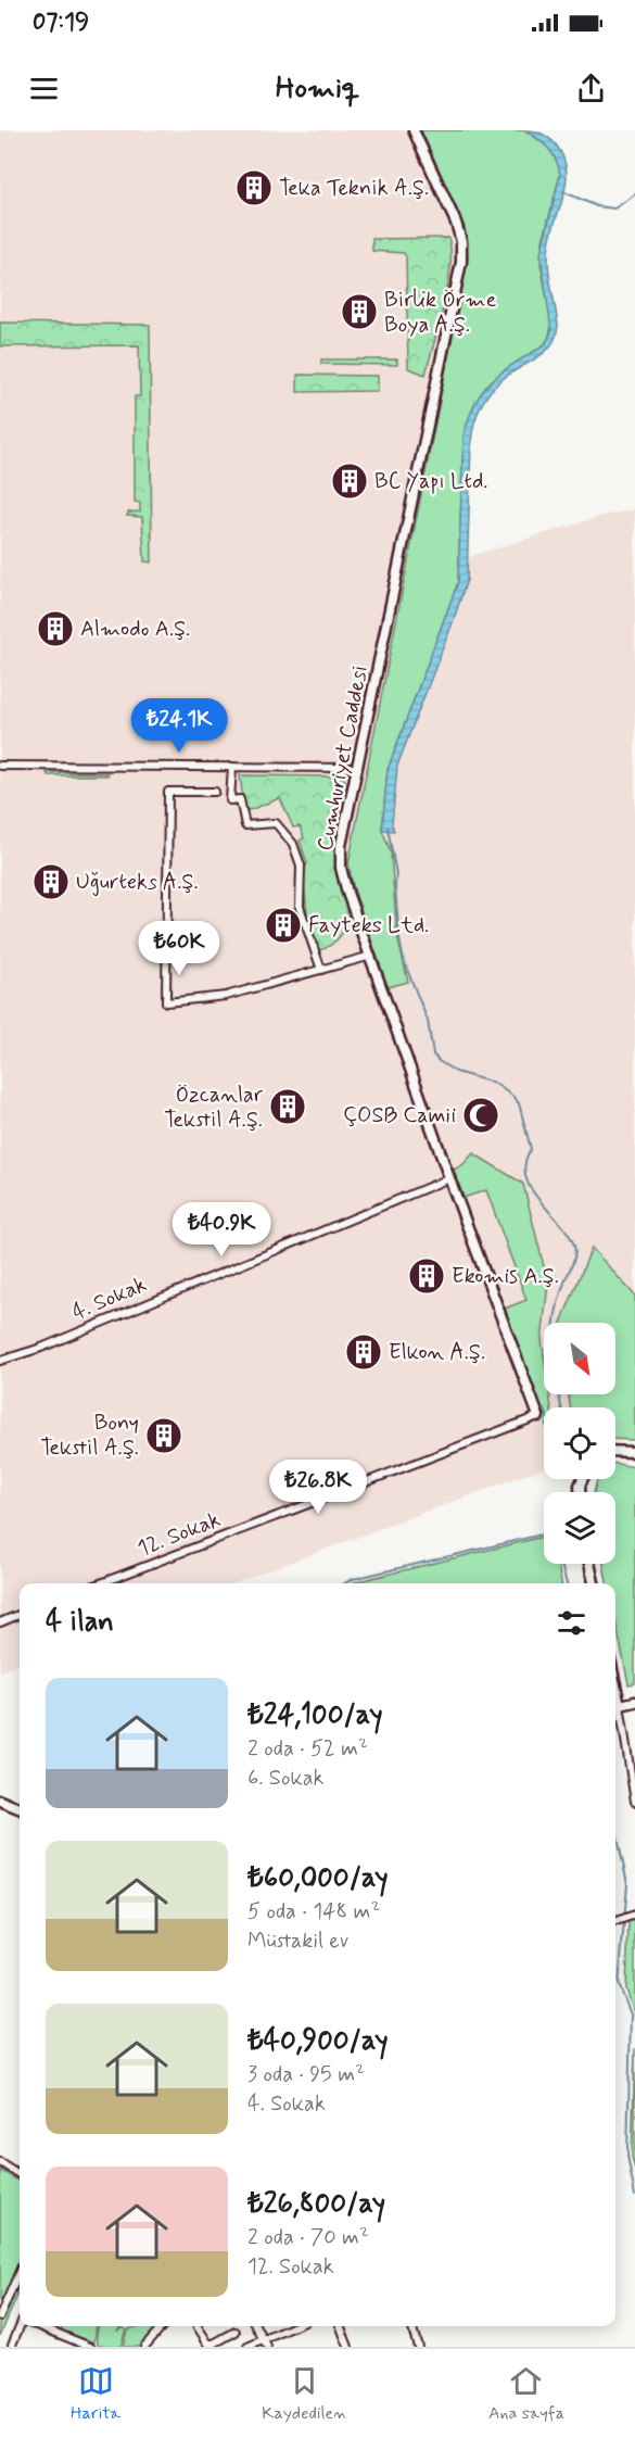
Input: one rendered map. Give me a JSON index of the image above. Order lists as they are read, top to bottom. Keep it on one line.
{"streets":{"street":["Cumhuriyet Caddesi","4. Sokak","12. Sokak"]},"crossings":[["Cumhuriyet Caddesi","4. Sokak"],["Cumhuriyet Caddesi","12. Sokak"]],"places":{"building":["Teka Teknik A.Ş.","Birlik Örme Boya A.Ş.","BC Yapı Ltd.","Almodo A.Ş.","Uğurteks A.Ş.","Fayteks Ltd.","Özcanlar Tekstil A.Ş.","Ekomis A.Ş.","Elkon A.Ş.","Bony Tekstil A.Ş."],"mosque":["ÇOSB Camii"]},"north":"bottom right","page":{"status":"07:19","header":"Homiq","price":["₺24.1K","₺60K","₺40.9K","₺26.8K"],"heading":"4 ilan","list":[{"name":"₺24,100/ay","note":"2 oda · 52 m² · 6. Sokak"},{"name":"₺60,000/ay","note":"5 oda · 148 m² · Müstakil ev"},{"name":"₺40,900/ay","note":"3 oda · 95 m² · 4. Sokak"},{"name":"₺26,800/ay","note":"2 oda · 70 m² · 12. Sokak"}],"tabs":["Harita","Kaydedilen","Ana sayfa"]}}
